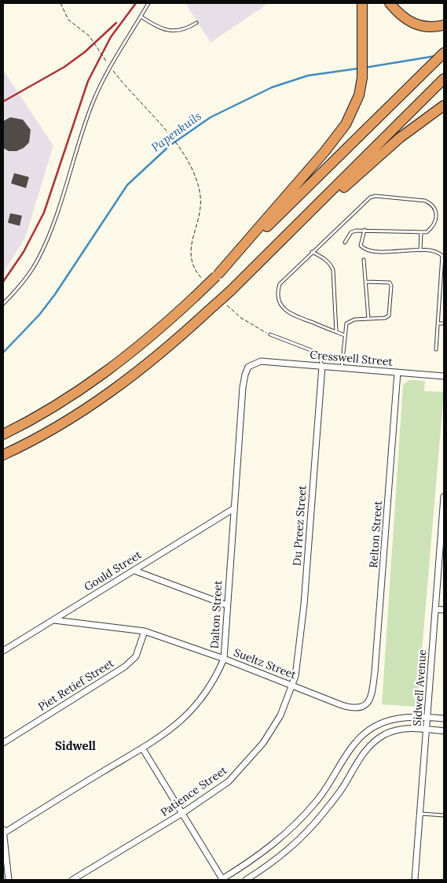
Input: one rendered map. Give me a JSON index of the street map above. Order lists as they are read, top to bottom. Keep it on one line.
{"streets":{"street":["Cresswell Street","Du Preez Street","Relton Street","Gould Street","Dalton Street","Sueltz Street","Piet Retief Street","Sidwell Avenue","Patience Street"]},"crossings":[["Cresswell Street","Du Preez Street"],["Cresswell Street","Relton Street"],["Cresswell Street","Dalton Street"],["Du Preez Street","Sueltz Street"],["Du Preez Street","Patience Street"],["Relton Street","Sueltz Street"],["Gould Street","Dalton Street"],["Gould Street","Sueltz Street"],["Dalton Street","Sueltz Street"],["Sueltz Street","Piet Retief Street"],["Sueltz Street","Patience Street"]],"districts":["Sidwell"],"water":["Papenkuils"]}
